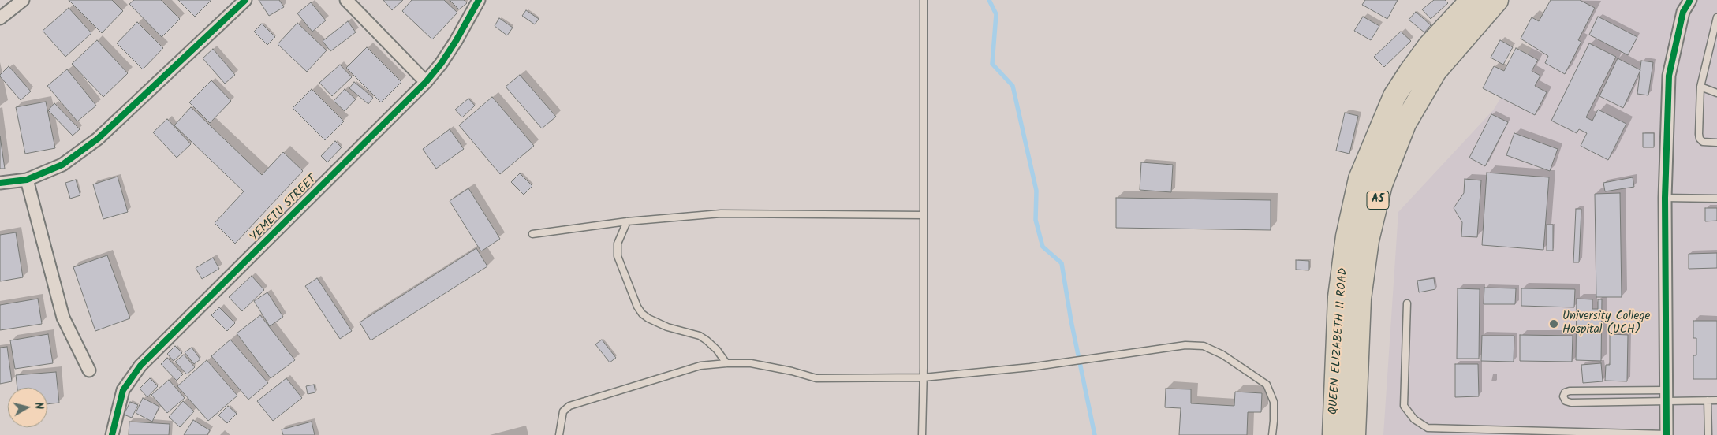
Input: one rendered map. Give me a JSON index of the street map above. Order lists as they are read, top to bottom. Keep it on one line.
{"streets":{"highway":["A5","QUEEN ELIZABETH II ROAD"],"street":["YEMETU STREET"]},"places":["University College Hospital (UCH)"],"north":"right"}
